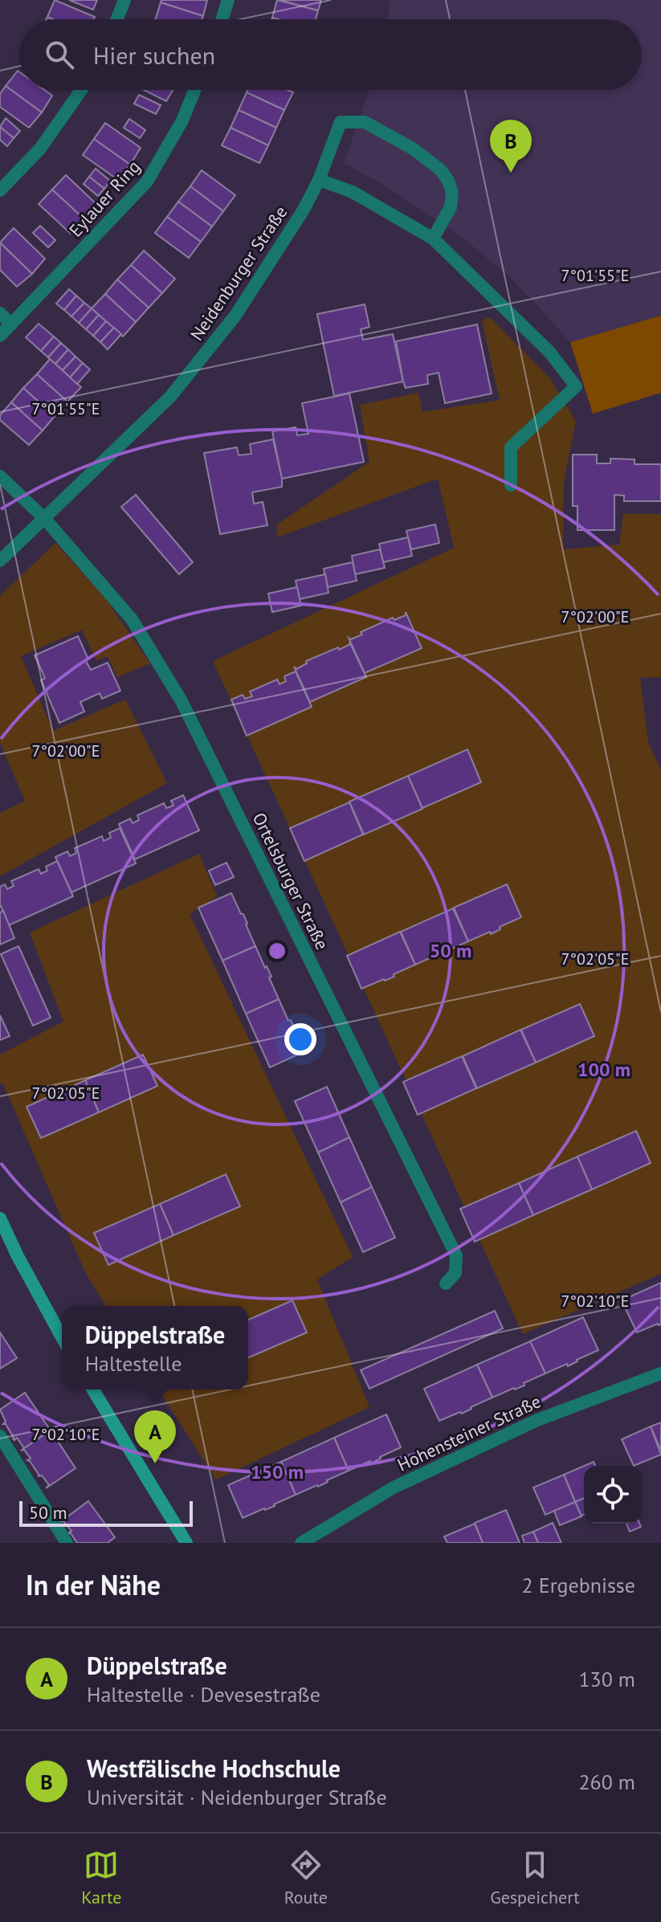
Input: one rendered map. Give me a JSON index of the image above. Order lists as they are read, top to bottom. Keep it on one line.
{"streets":{"street":["Eylauer Ring","Neidenburger Straße","Ortelsburger Straße","Hohensteiner Straße"]},"crossings":[["Neidenburger Straße","Ortelsburger Straße"]],"scale_bar":"50 m","page":{"search":"Hier suchen","pins":["B","A"],"popup":["Düppelstraße","Haltestelle"],"scale":"50 m","heading":["In der Nähe","2 Ergebnisse"],"list":[{"mark":"A","name":"Düppelstraße","note":"Haltestelle · Devesestraße","value":"130 m"},{"mark":"B","name":"Westfälische Hochschule","note":"Universität · Neidenburger Straße","value":"260 m"}],"nav":["Karte","Route","Gespeichert"]},"coordinates":["7°01'55\"E","7°02'00\"E","7°02'05\"E","7°02'10\"E"],"rings":["50 m","100 m","150 m"]}
